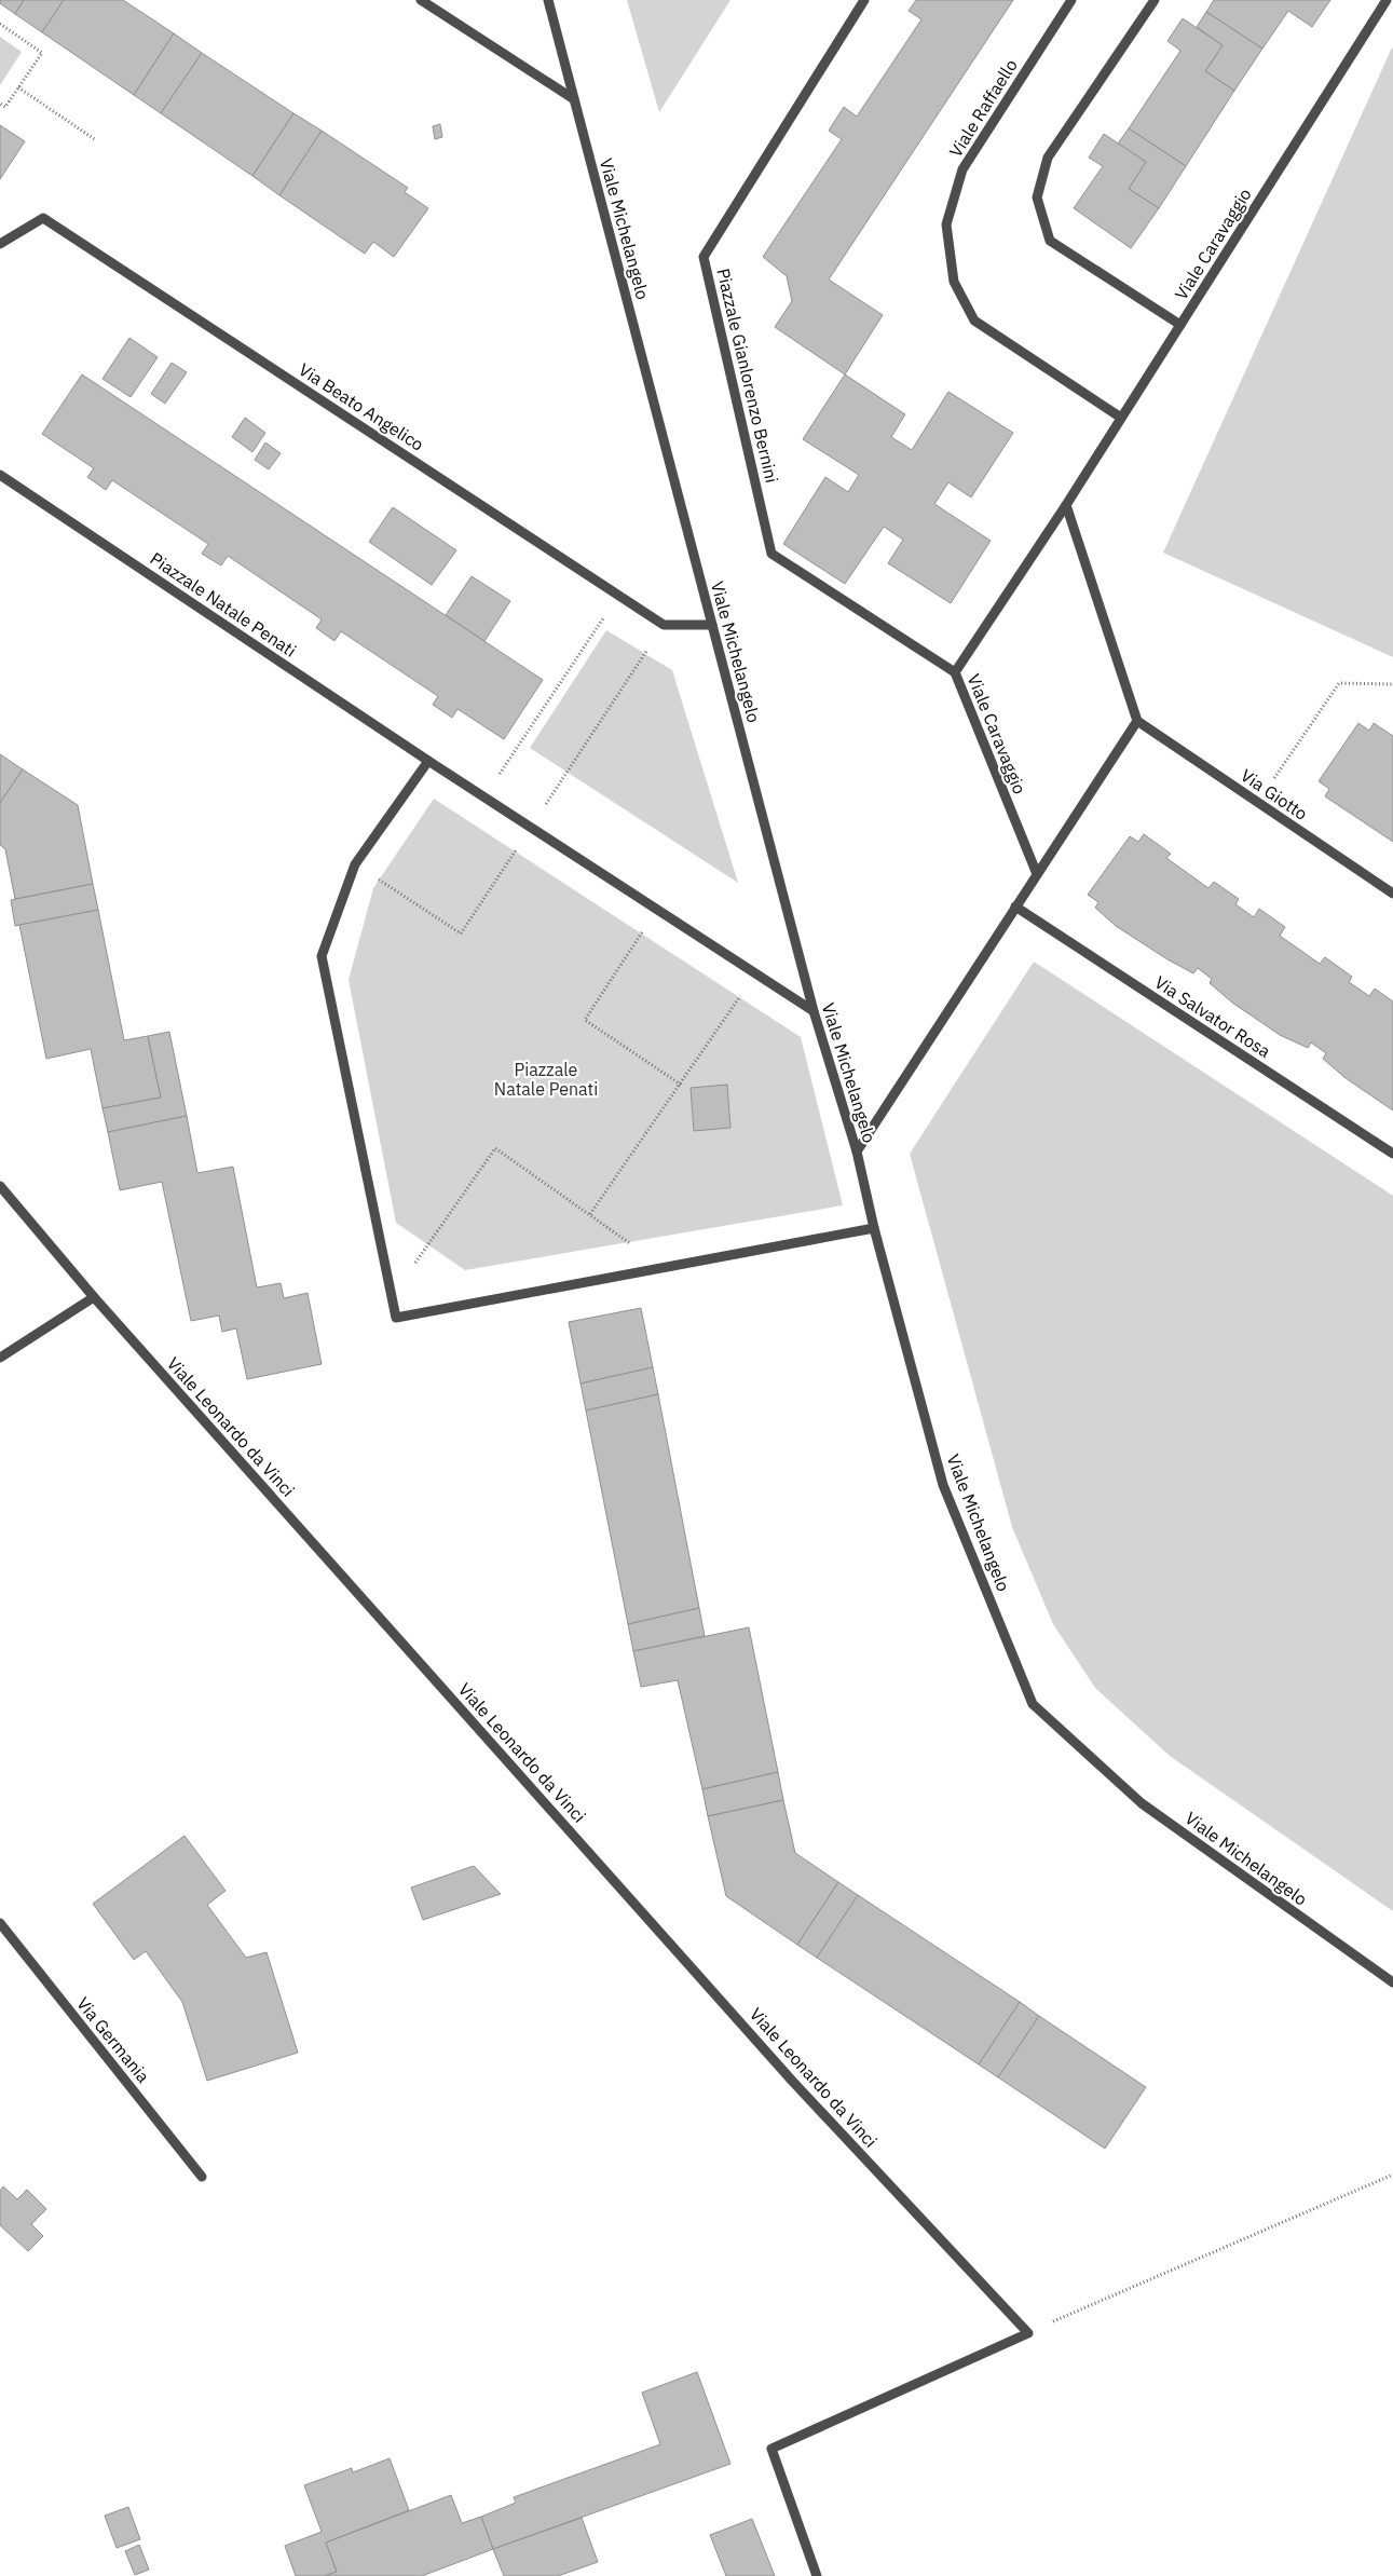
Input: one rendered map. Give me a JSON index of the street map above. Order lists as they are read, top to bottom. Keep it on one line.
{"streets":{"street":["Viale Raffaello","Viale Michelangelo","Viale Caravaggio","Piazzale Gianlorenzo Bernini","Via Beato Angelico","Piazzale Natale Penati","Via Giotto","Via Salvator Rosa","Viale Leonardo da Vinci","Via Germania"]},"crossings":[["Viale Raffaello","Viale Caravaggio"],["Viale Michelangelo","Via Beato Angelico"],["Viale Michelangelo","Piazzale Natale Penati"],["Viale Caravaggio","Piazzale Gianlorenzo Bernini"]],"parks":["Piazzale Natale Penati"]}
